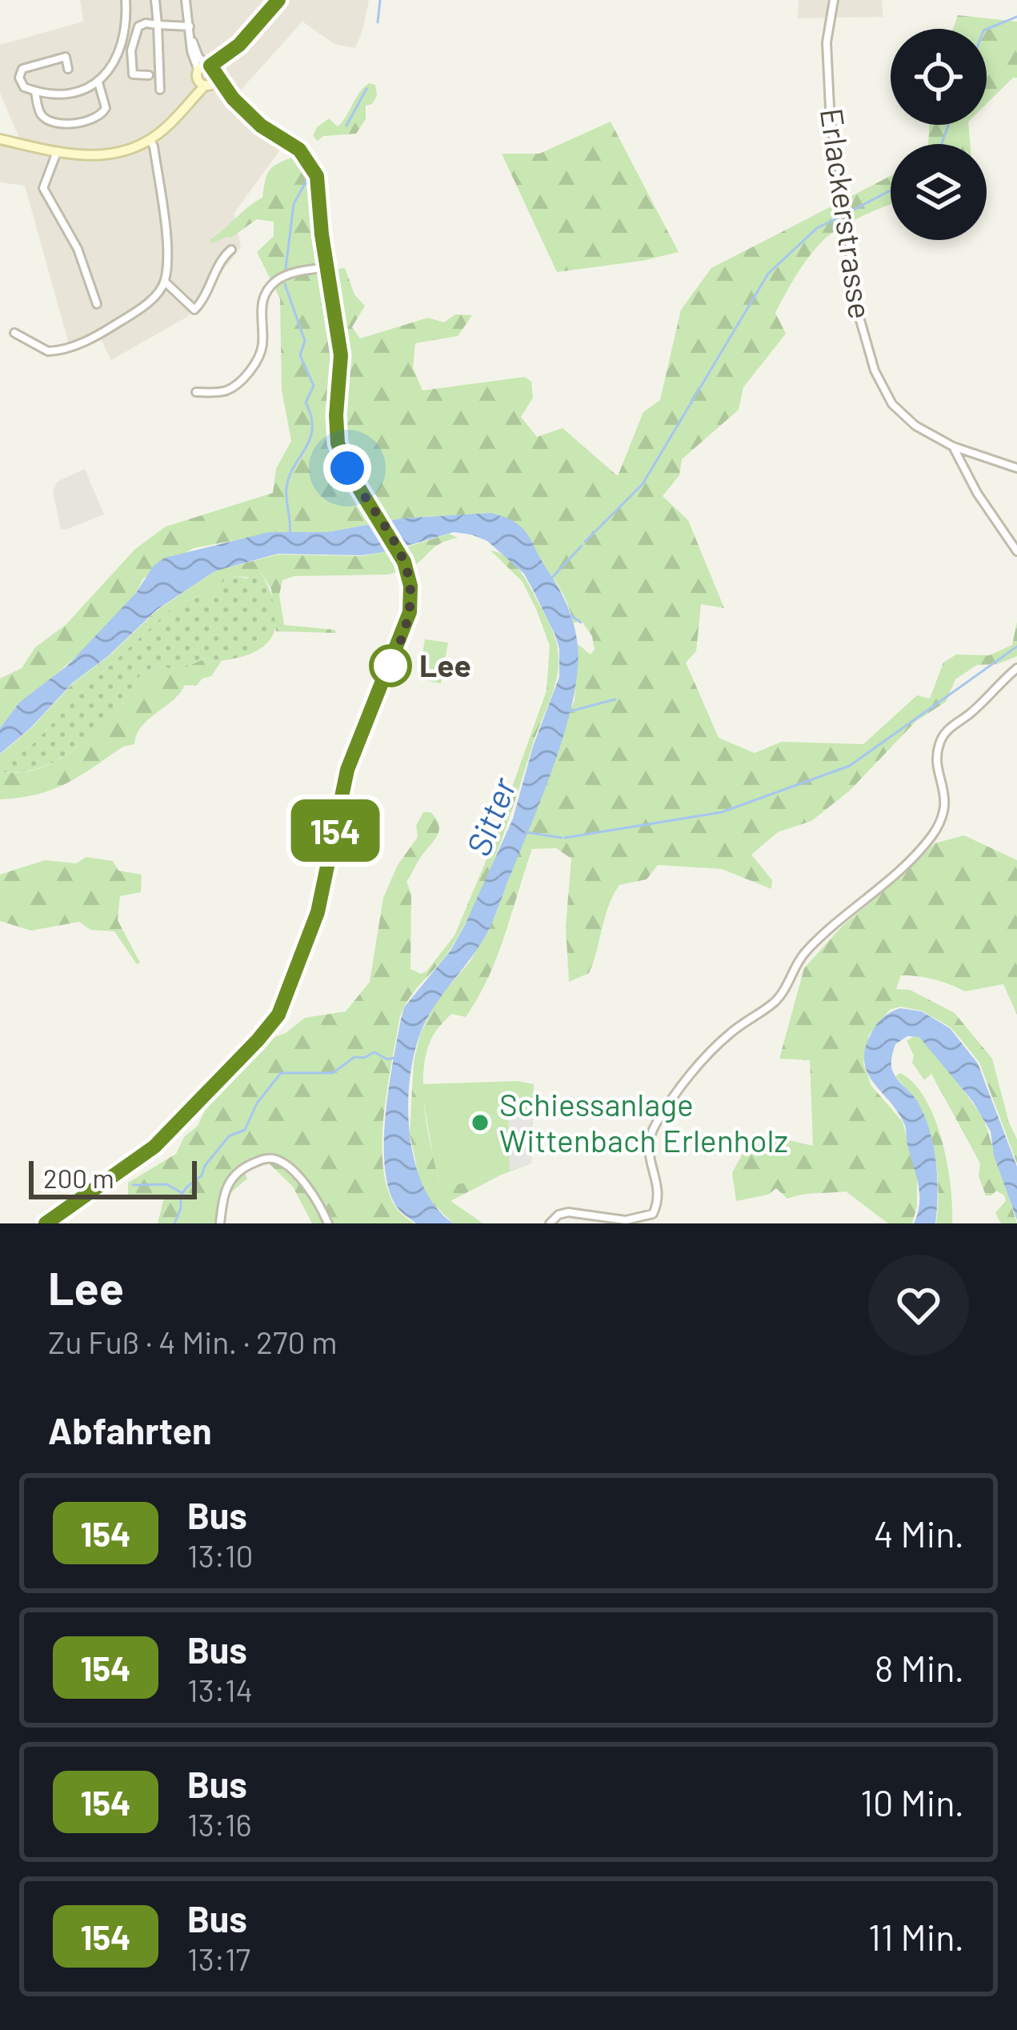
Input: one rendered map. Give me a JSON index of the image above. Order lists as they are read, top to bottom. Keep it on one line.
{"streets":{"street":["Erlackerstrasse"]},"water":["Sitter"],"places":["Lee","Schiessanlage Wittenbach Erlenholz"],"lines":["bus line 154"],"scale_bar":"200 m","page":{"on_map":"154","scale":"200 m","heading":[["Lee","Zu Fuß · 4 Min. · 270 m"],"Abfahrten"],"list":[{"mark":"154","name":"Bus","note":"13:10","value":"4 Min."},{"mark":"154","name":"Bus","note":"13:14","value":"8 Min."},{"mark":"154","name":"Bus","note":"13:16","value":"10 Min."},{"mark":"154","name":"Bus","note":"13:17","value":"11 Min."}]}}
